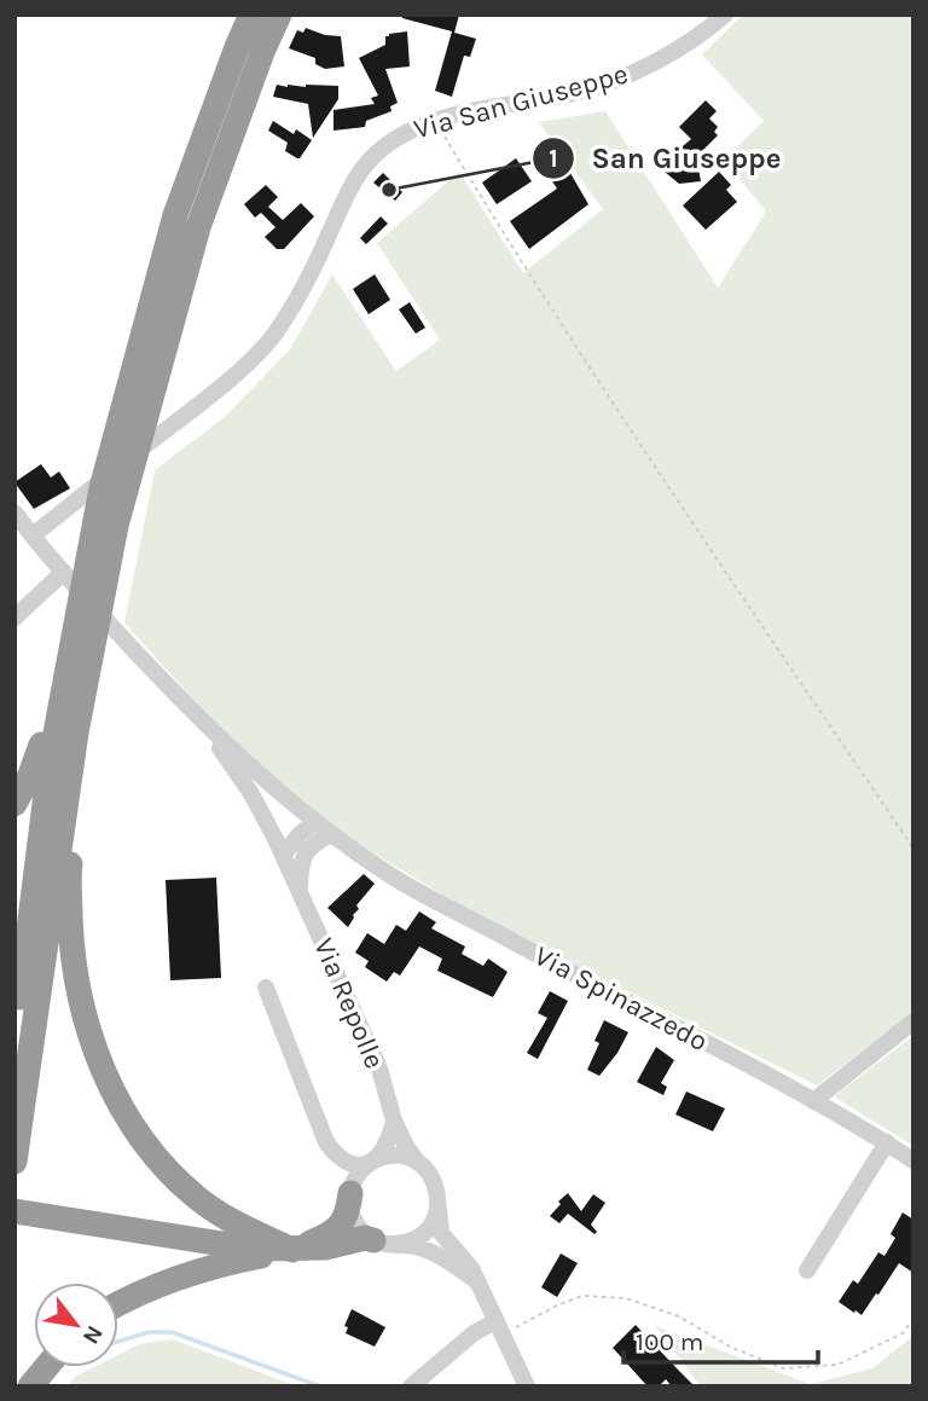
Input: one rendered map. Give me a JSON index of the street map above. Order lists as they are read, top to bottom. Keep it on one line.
{"streets":{"street":["Via San Giuseppe","Via Spinazzedo","Via Repolle"]},"crossings":[["Via Spinazzedo","Via Repolle"]],"places":["San Giuseppe"],"scale_bar":"100 m","north":"bottom right"}
